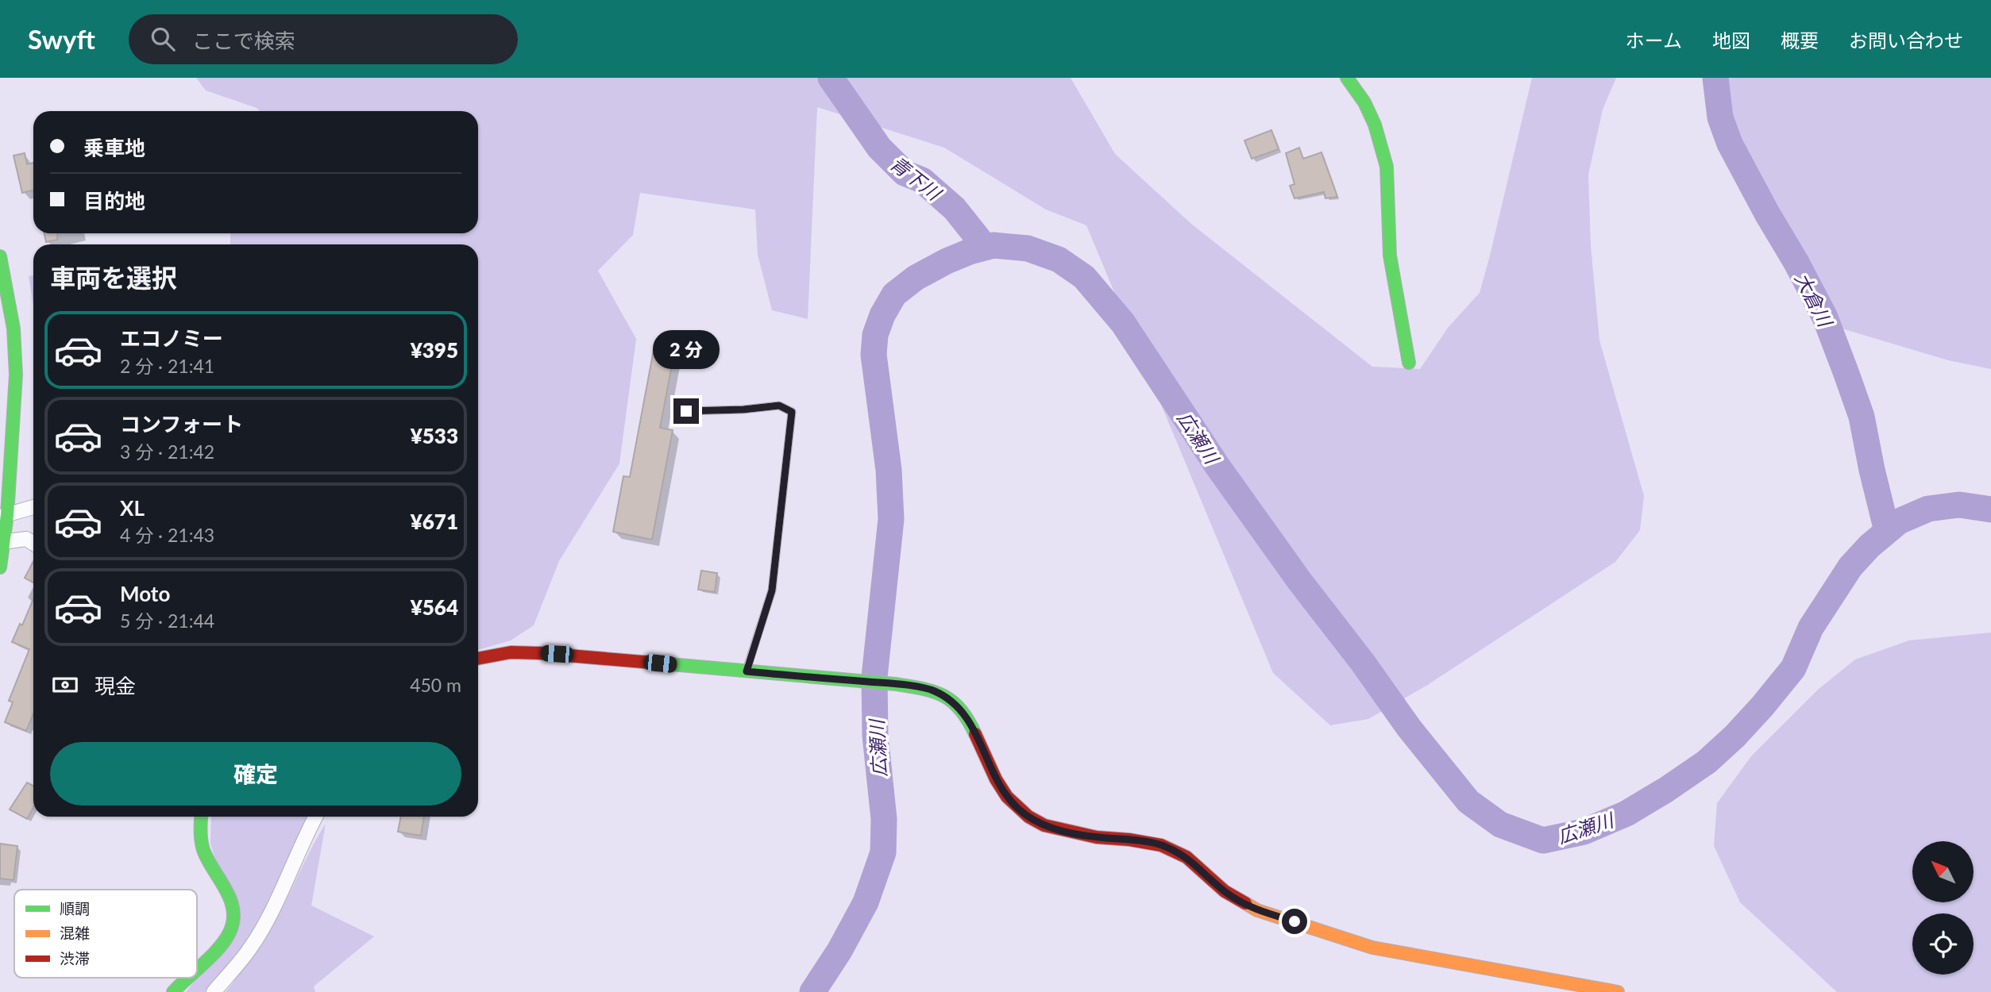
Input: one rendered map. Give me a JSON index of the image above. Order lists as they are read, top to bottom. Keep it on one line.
{"water":["青下川","大倉川","広瀬川"],"legend":["順調","混雑","渋滞"],"north":"top left","page":{"header":"Swyft","search":"ここで検索","nav":["ホーム","地図","概要","お問い合わせ"],"banner":["乗車地","目的地"],"heading":"車両を選択","list":[{"name":"エコノミー","note":"2 分 · 21:41","value":"¥395"},{"name":"コンフォート","note":"3 分 · 21:42","value":"¥533"},{"name":"XL","note":"4 分 · 21:43","value":"¥671"},{"name":"Moto","note":"5 分 · 21:44","value":"¥564"}],"bubble":"2 分","pay":["現金","450 m"],"buttons":"確定"}}
